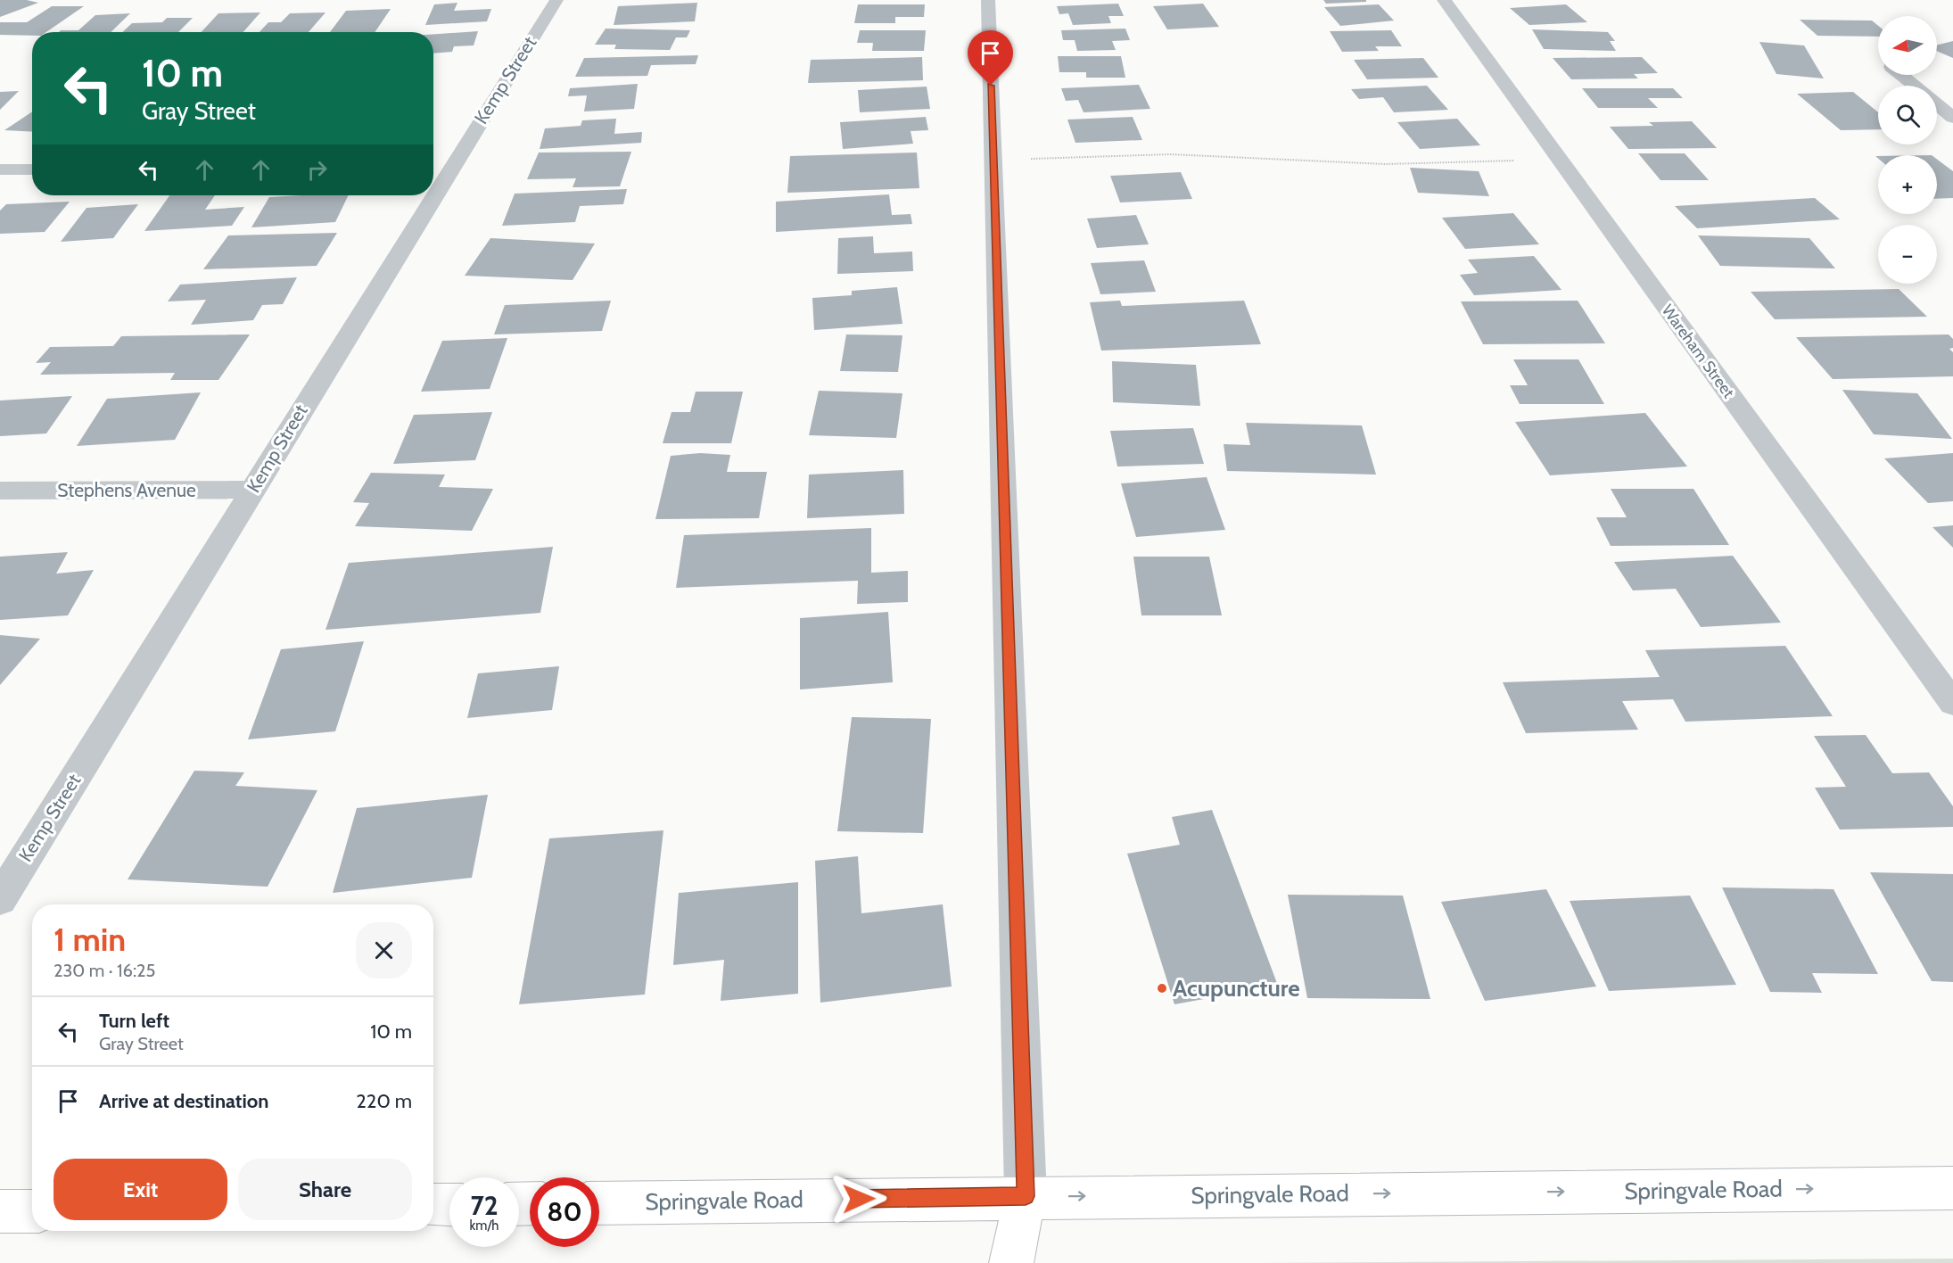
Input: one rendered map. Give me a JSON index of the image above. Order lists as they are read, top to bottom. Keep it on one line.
{"streets":{"highway":["Springvale Road"],"street":["Kemp Street","Wareham Street","Stephens Avenue"]},"crossings":[["Kemp Street","Stephens Avenue"]],"one_way":["Springvale Road"],"places":["Acupuncture"],"north":"left","page":{"map_buttons":["+","−"],"turn":["10 m","Gray Street"],"heading":["1 min","230 m · 16:25"],"list":[{"name":"Turn left","note":"Gray Street","value":"10 m"},{"name":"Arrive at destination","value":"220 m"}],"buttons":["Exit","Share"],"speed":"72 km/h","limit":"80"}}
